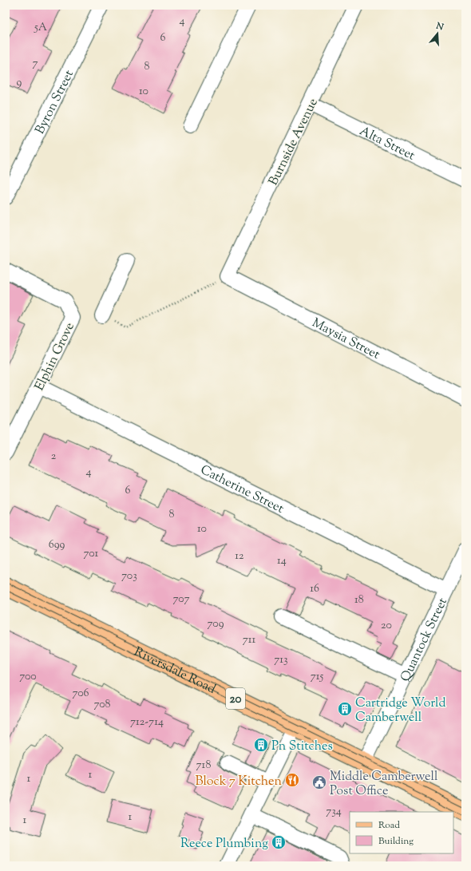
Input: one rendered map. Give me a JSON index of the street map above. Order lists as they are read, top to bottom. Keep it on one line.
{"streets":{"main road":["Riversdale Road","20"],"street":["Byron Street","Burnside Avenue","Alta Street","Maysia Street","Elphin Grove","Catherine Street","Quantock Street"]},"crossings":[["Burnside Avenue","Alta Street"],["Burnside Avenue","Maysia Street"],["Elphin Grove","Catherine Street"],["Catherine Street","Quantock Street"],["Quantock Street","Riversdale Road"]],"places":{"building":["Cartridge World Camberwell","Pn Stitches","Reece Plumbing"],"restaurant":["Block 7 Kitchen"],"public building":["Middle Camberwell Post Office"]},"house_numbers":["4","5A","6","7","8","9","10","2","4","6","8","10","699","701","12","14","703","16","707","18","709","20","711","713","700","715","706","708","712-714","718","1","1","734","1","1"],"legend":["Road","Building"],"north":"top"}
